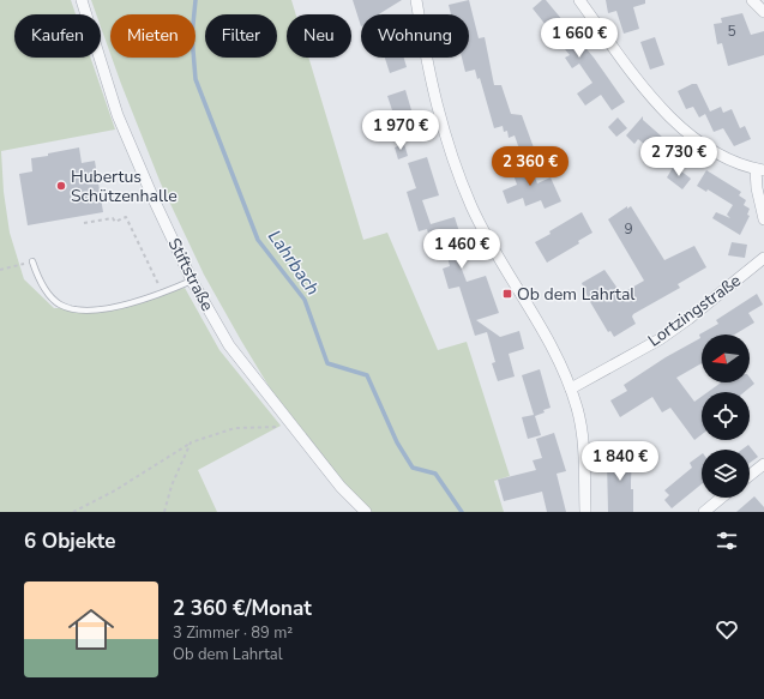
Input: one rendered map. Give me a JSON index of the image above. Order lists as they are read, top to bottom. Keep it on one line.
{"streets":{"street":["Stiftstraße","Lortzingstraße"]},"water":["Lahrbach"],"places":{"other":["Hubertus Schützenhalle"],"transit":["Ob dem Lahrtal"]},"house_numbers":["5","9"],"north":"left","page":{"chip":["Kaufen","Mieten","Filter","Neu","Wohnung"],"price":["1 660 €","1 970 €","2 730 €","2 360 €","1 460 €","1 840 €"],"heading":"6 Objekte","list":[{"name":"2 360 €/Monat","note":"3 Zimmer · 89 m² · Ob dem Lahrtal"}]}}
